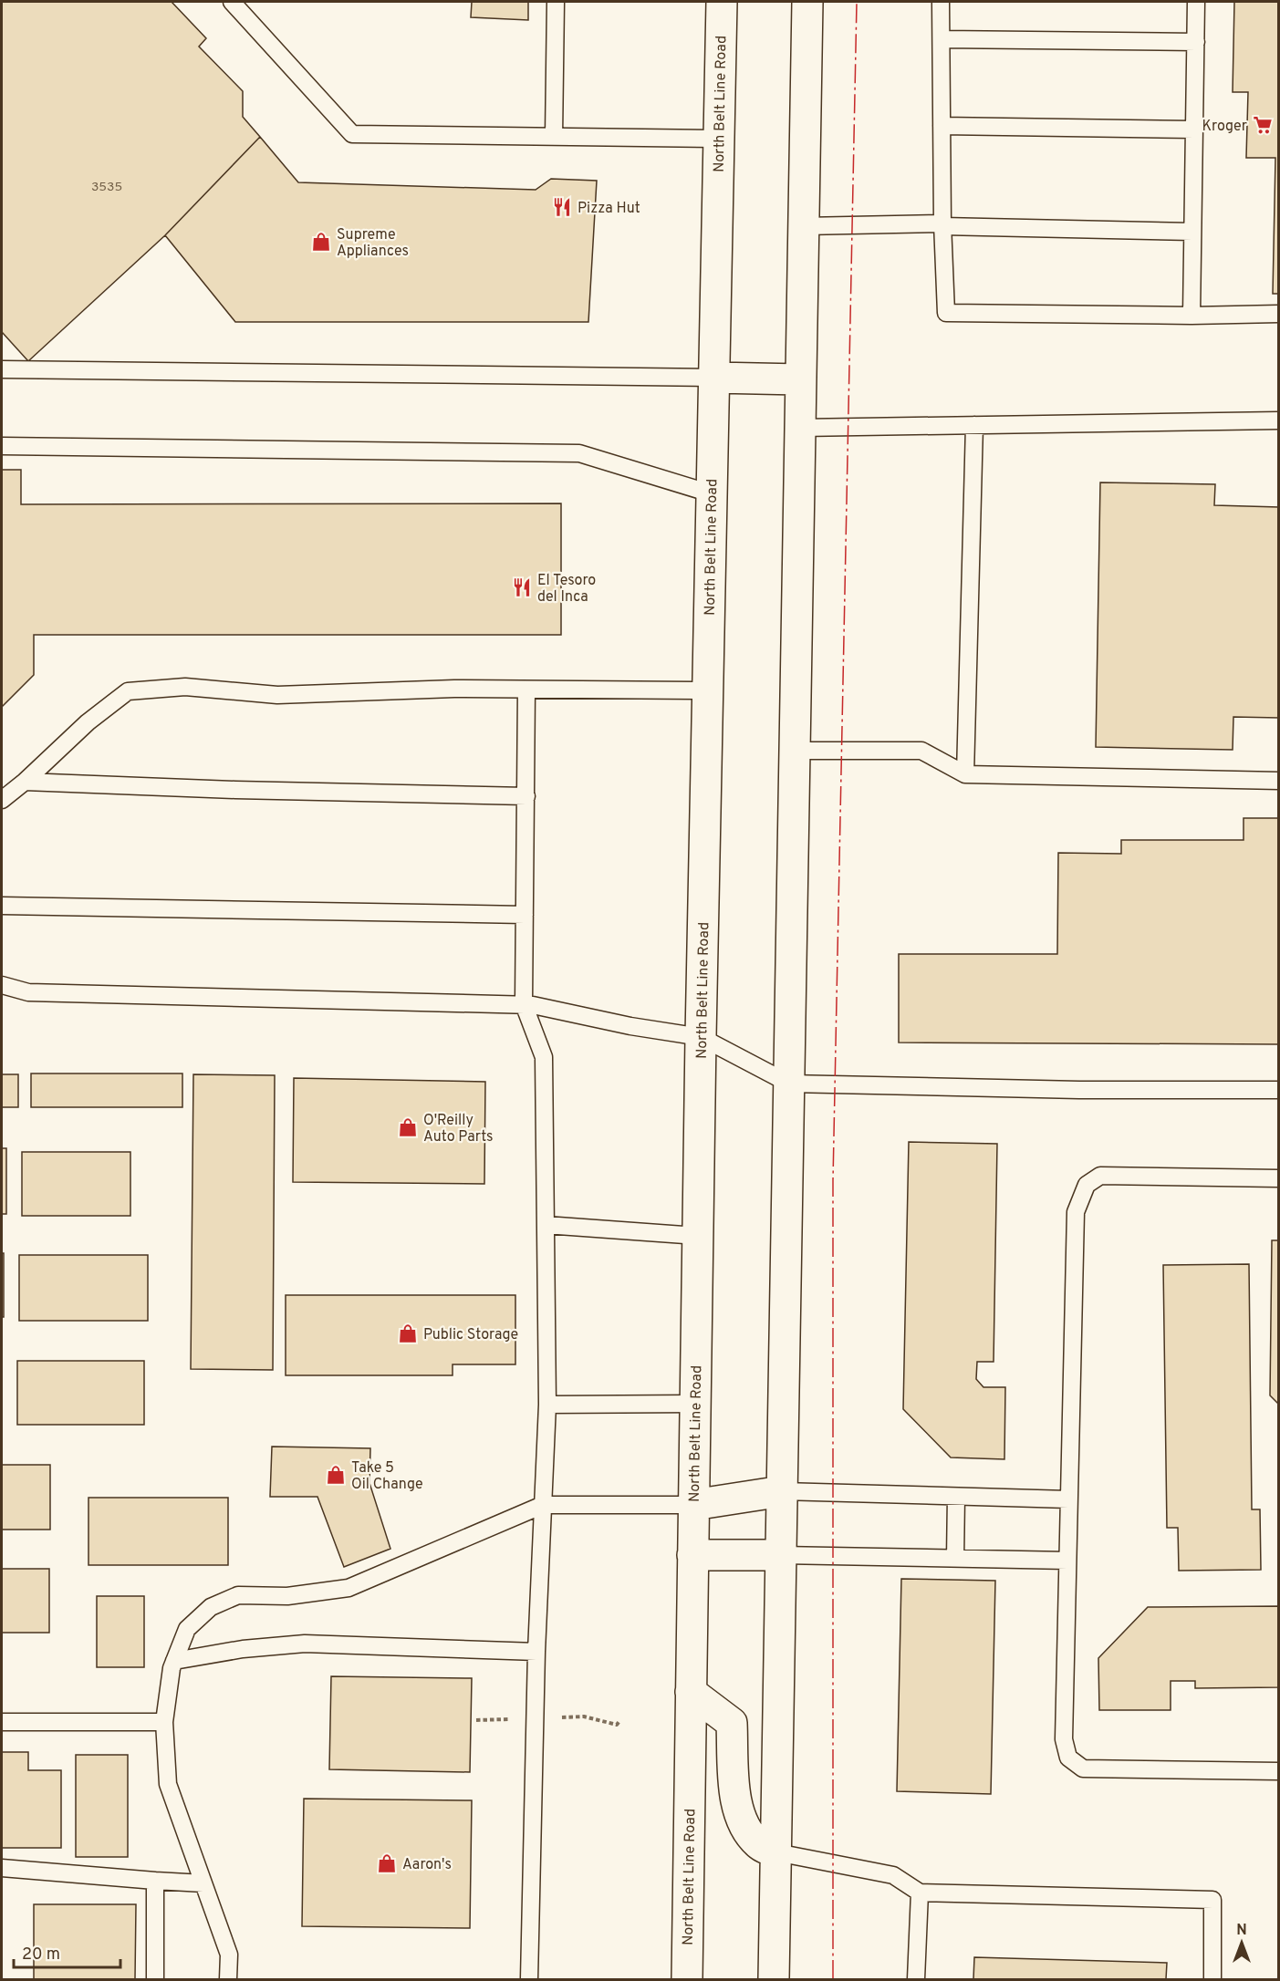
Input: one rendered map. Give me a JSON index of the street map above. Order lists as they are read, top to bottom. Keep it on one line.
{"streets":{"main road":["North Belt Line Road"]},"places":{"supermarket":["Kroger"],"restaurant":["Pizza Hut","El Tesoro del Inca"],"shop":["Supreme Appliances","O'Reilly Auto Parts","Public Storage","Take 5 Oil Change","Aaron's"]},"house_numbers":["3535"],"scale_bar":"20 m","north":"top"}
